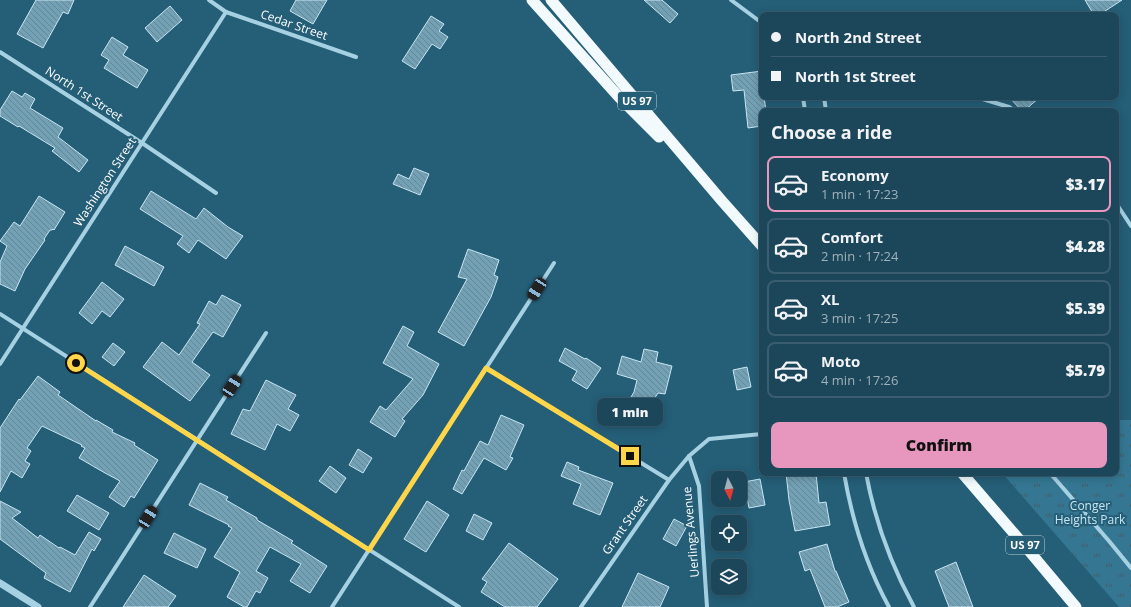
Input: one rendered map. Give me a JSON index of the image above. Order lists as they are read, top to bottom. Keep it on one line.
{"streets":{"highway":["US 97"],"street":["Cedar Street","North 1st Street","Washington Street","Grant Street","Uerlings Avenue"]},"crossings":[["Cedar Street","Washington Street"],["North 1st Street","Washington Street"],["Grant Street","Uerlings Avenue"]],"parks":["Conger Heights Park"],"north":"bottom","page":{"banner":["North 2nd Street","North 1st Street"],"heading":"Choose a ride","list":[{"name":"Economy","note":"1 min · 17:23","value":"$3.17"},{"name":"Comfort","note":"2 min · 17:24","value":"$4.28"},{"name":"XL","note":"3 min · 17:25","value":"$5.39"},{"name":"Moto","note":"4 min · 17:26","value":"$5.79"}],"bubble":"1 min","buttons":"Confirm"}}
